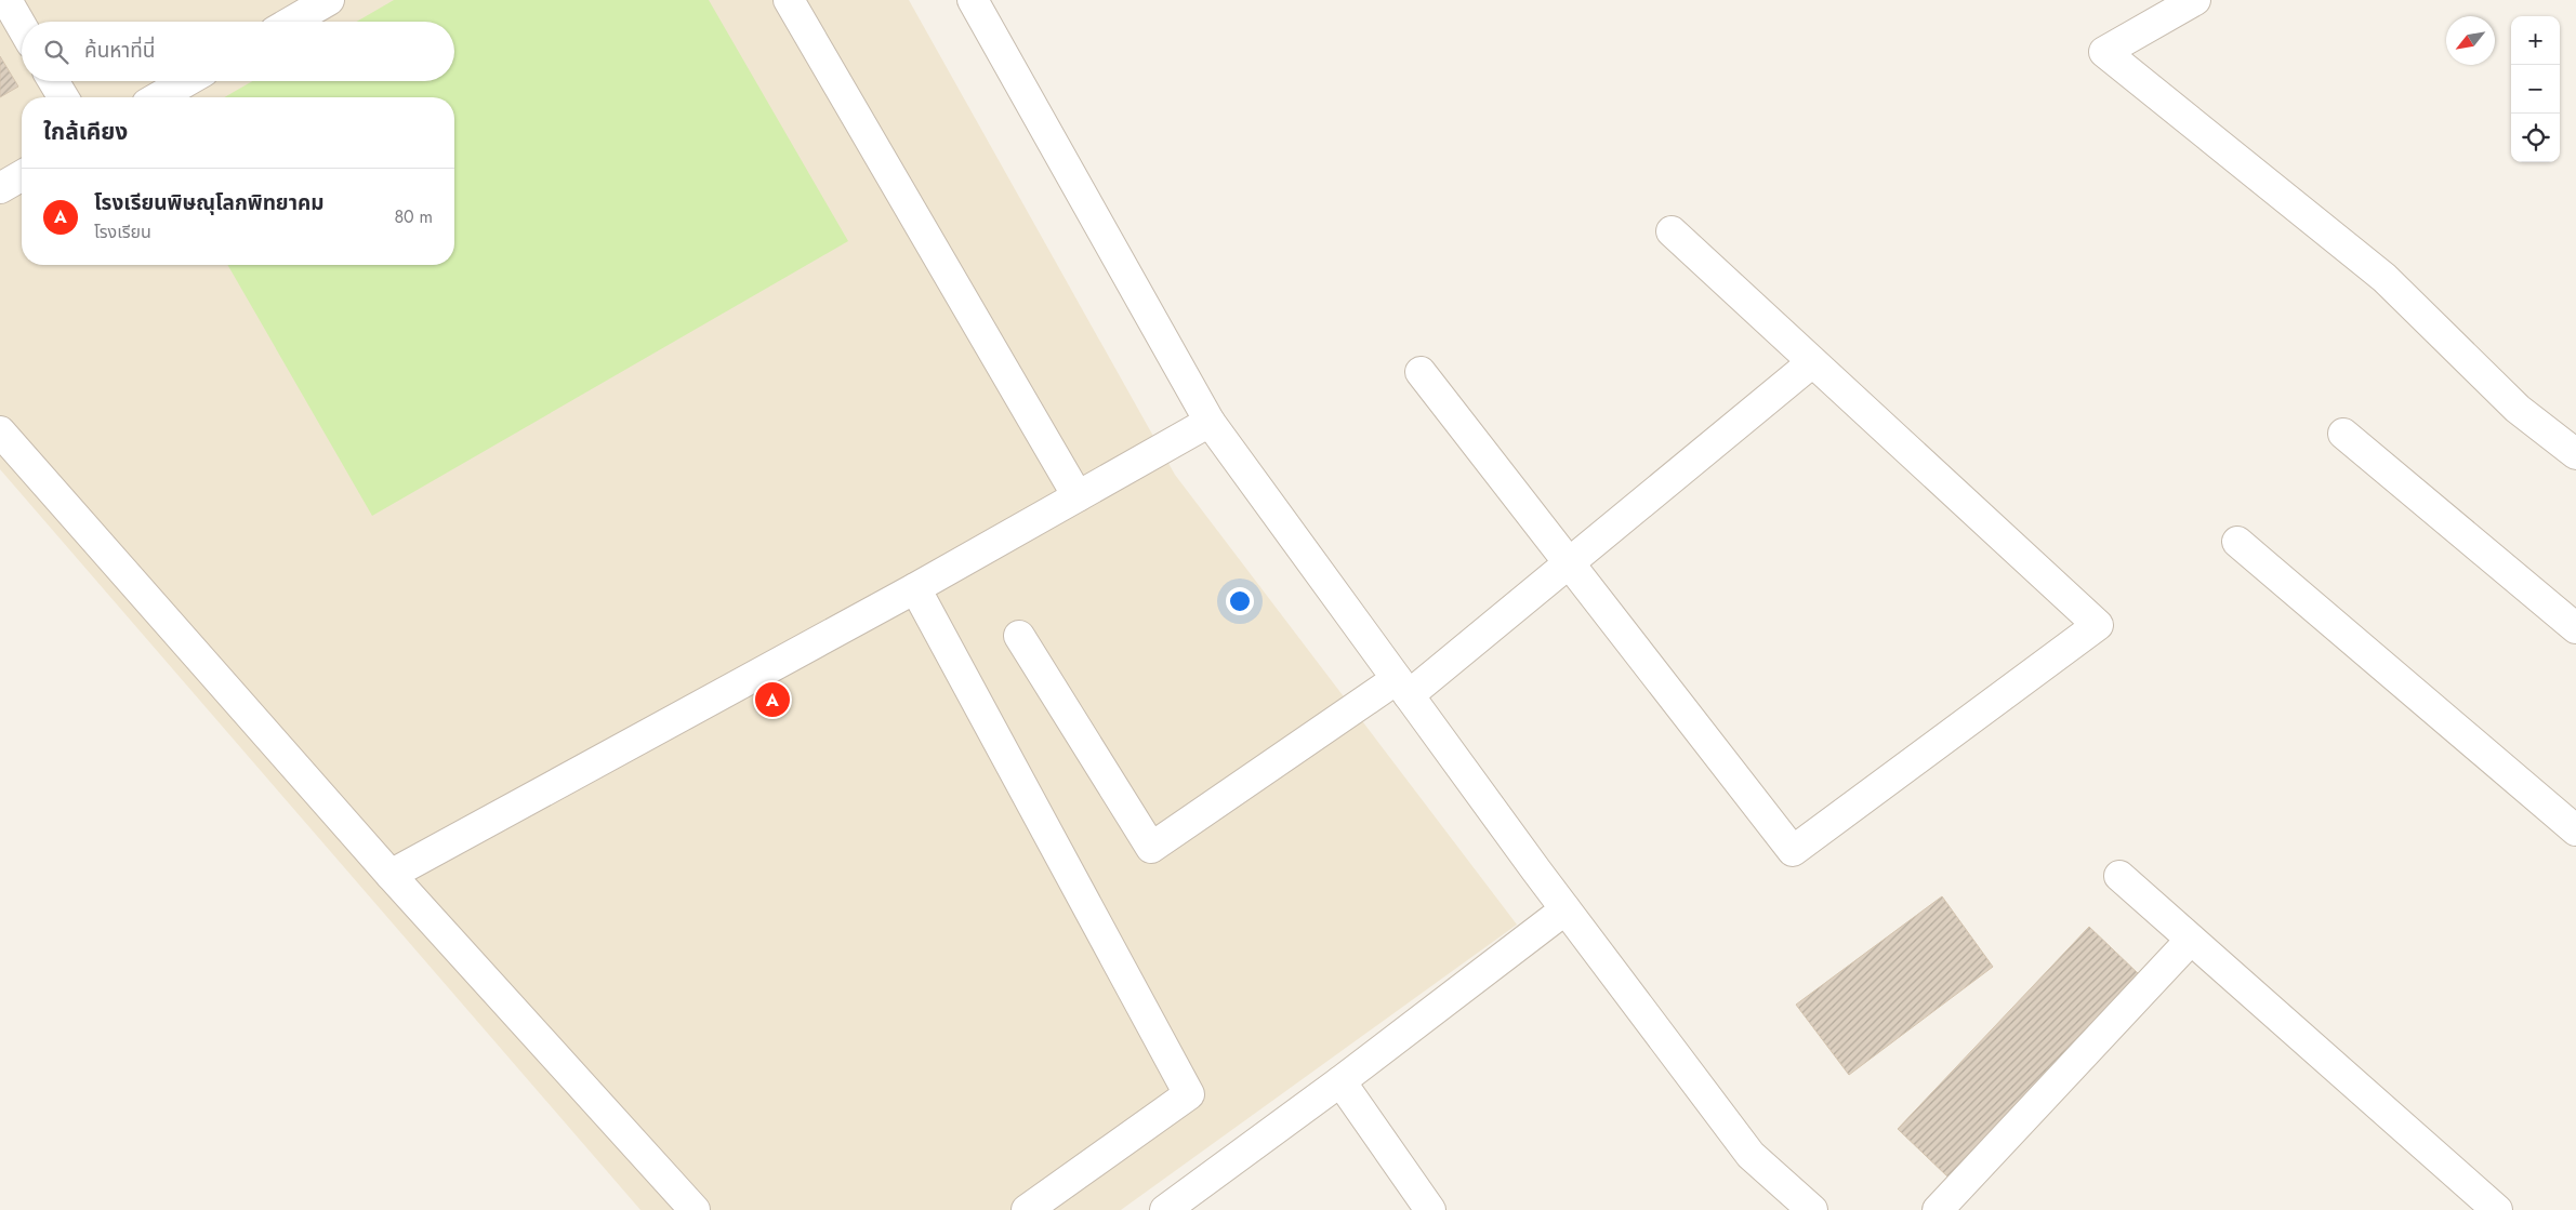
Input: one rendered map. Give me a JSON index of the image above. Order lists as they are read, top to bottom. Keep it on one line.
{"north":"bottom left","page":{"map_buttons":["+","−"],"search":"ค้นหาที่นี่","heading":"ใกล้เคียง","list":[{"mark":"A","name":"โรงเรียนพิษณุโลกพิทยาคม","note":"โรงเรียน","value":"80 m"}],"pins":"A"}}
